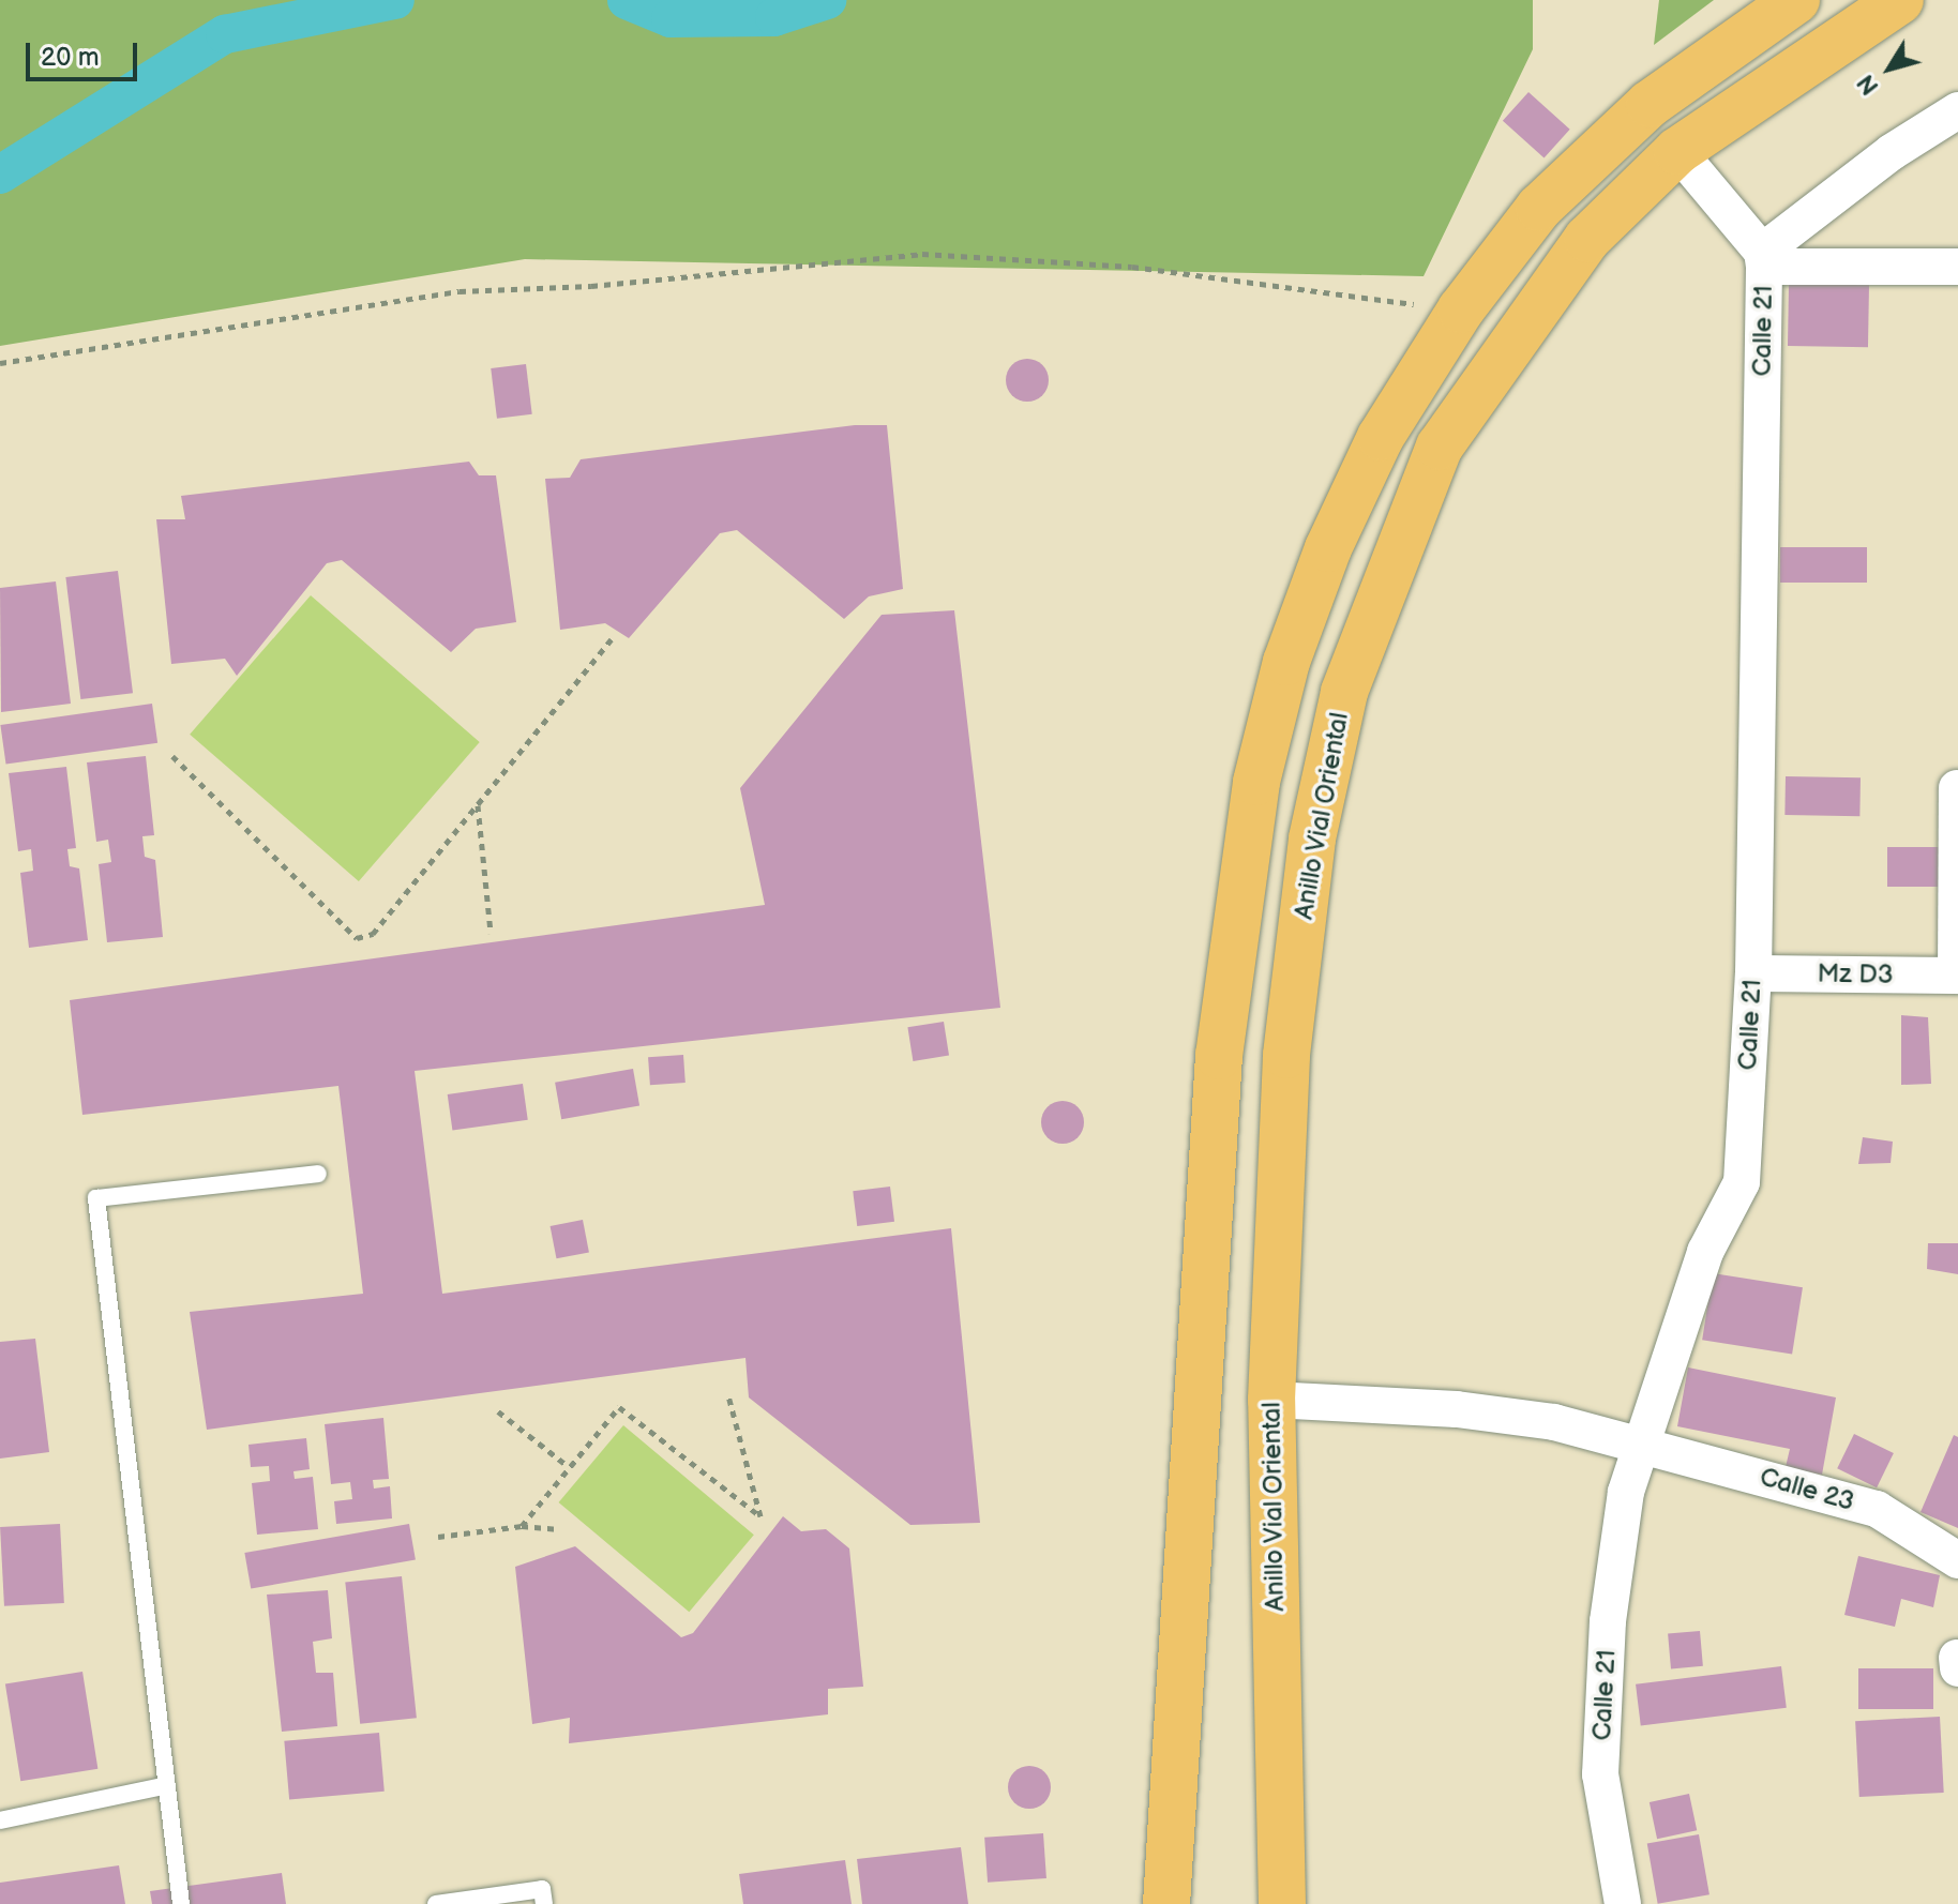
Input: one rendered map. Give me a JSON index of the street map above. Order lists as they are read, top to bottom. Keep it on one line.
{"streets":{"highway":["Anillo Vial Oriental"],"street":["Calle 21","Mz D3","Calle 23"]},"crossings":[["Calle 21","Anillo Vial Oriental"],["Calle 21","Mz D3"],["Calle 21","Calle 23"],["Anillo Vial Oriental","Calle 23"]],"scale_bar":"20 m","north":"bottom left"}
